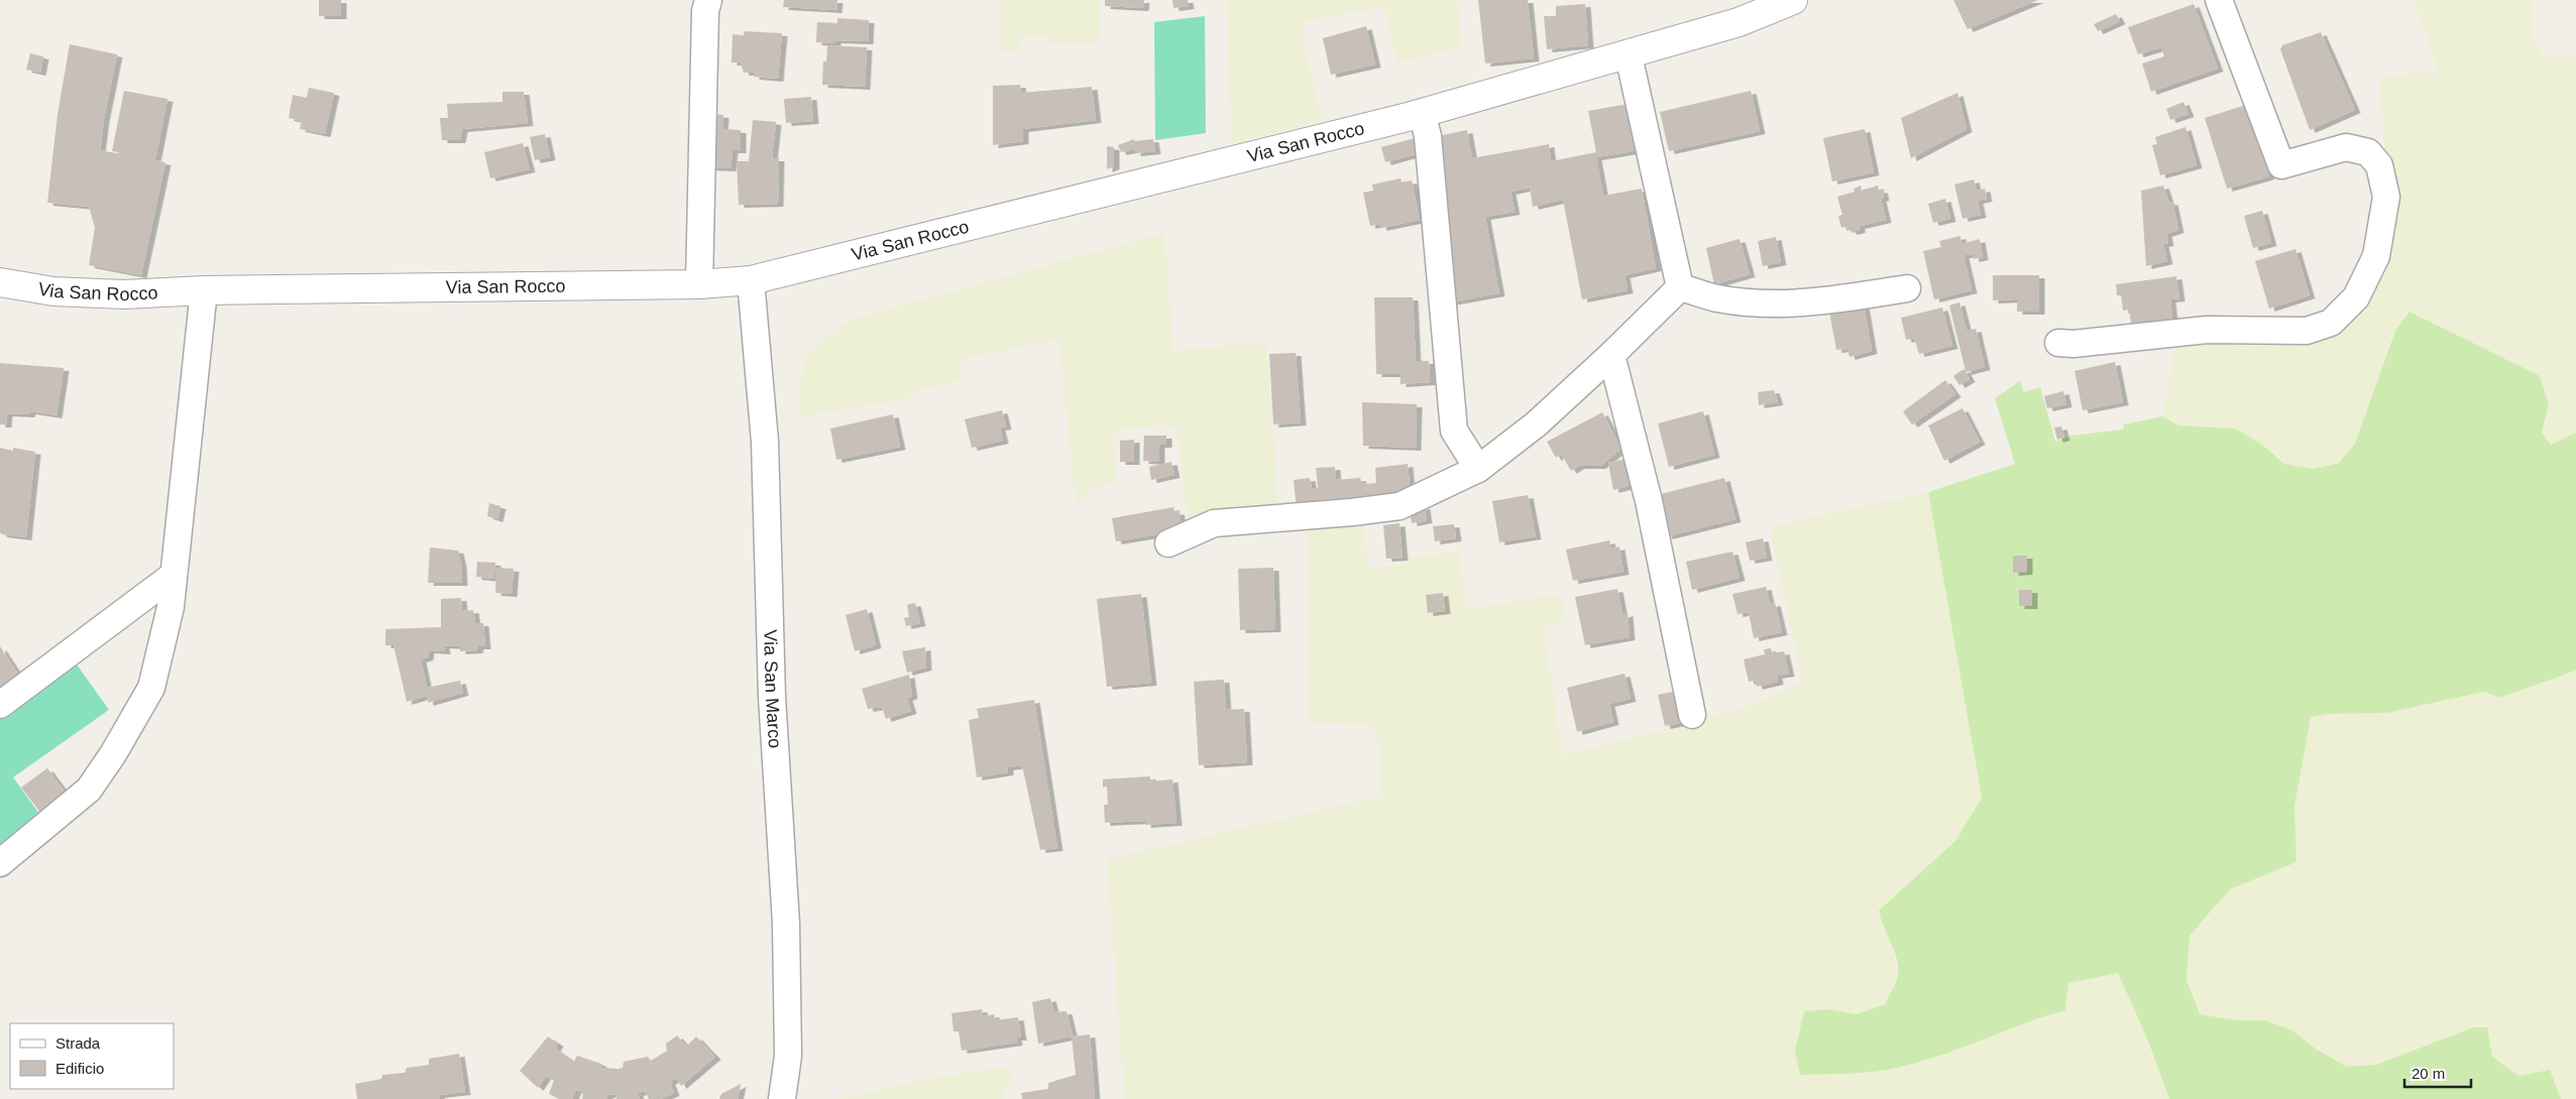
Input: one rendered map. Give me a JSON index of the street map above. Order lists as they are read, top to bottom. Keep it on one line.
{"streets":{"street":["Via San Rocco","Via San Marco"]},"crossings":[["Via San Rocco","Via San Marco"]],"legend":["Strada","Edificio"],"scale_bar":"20 m"}
